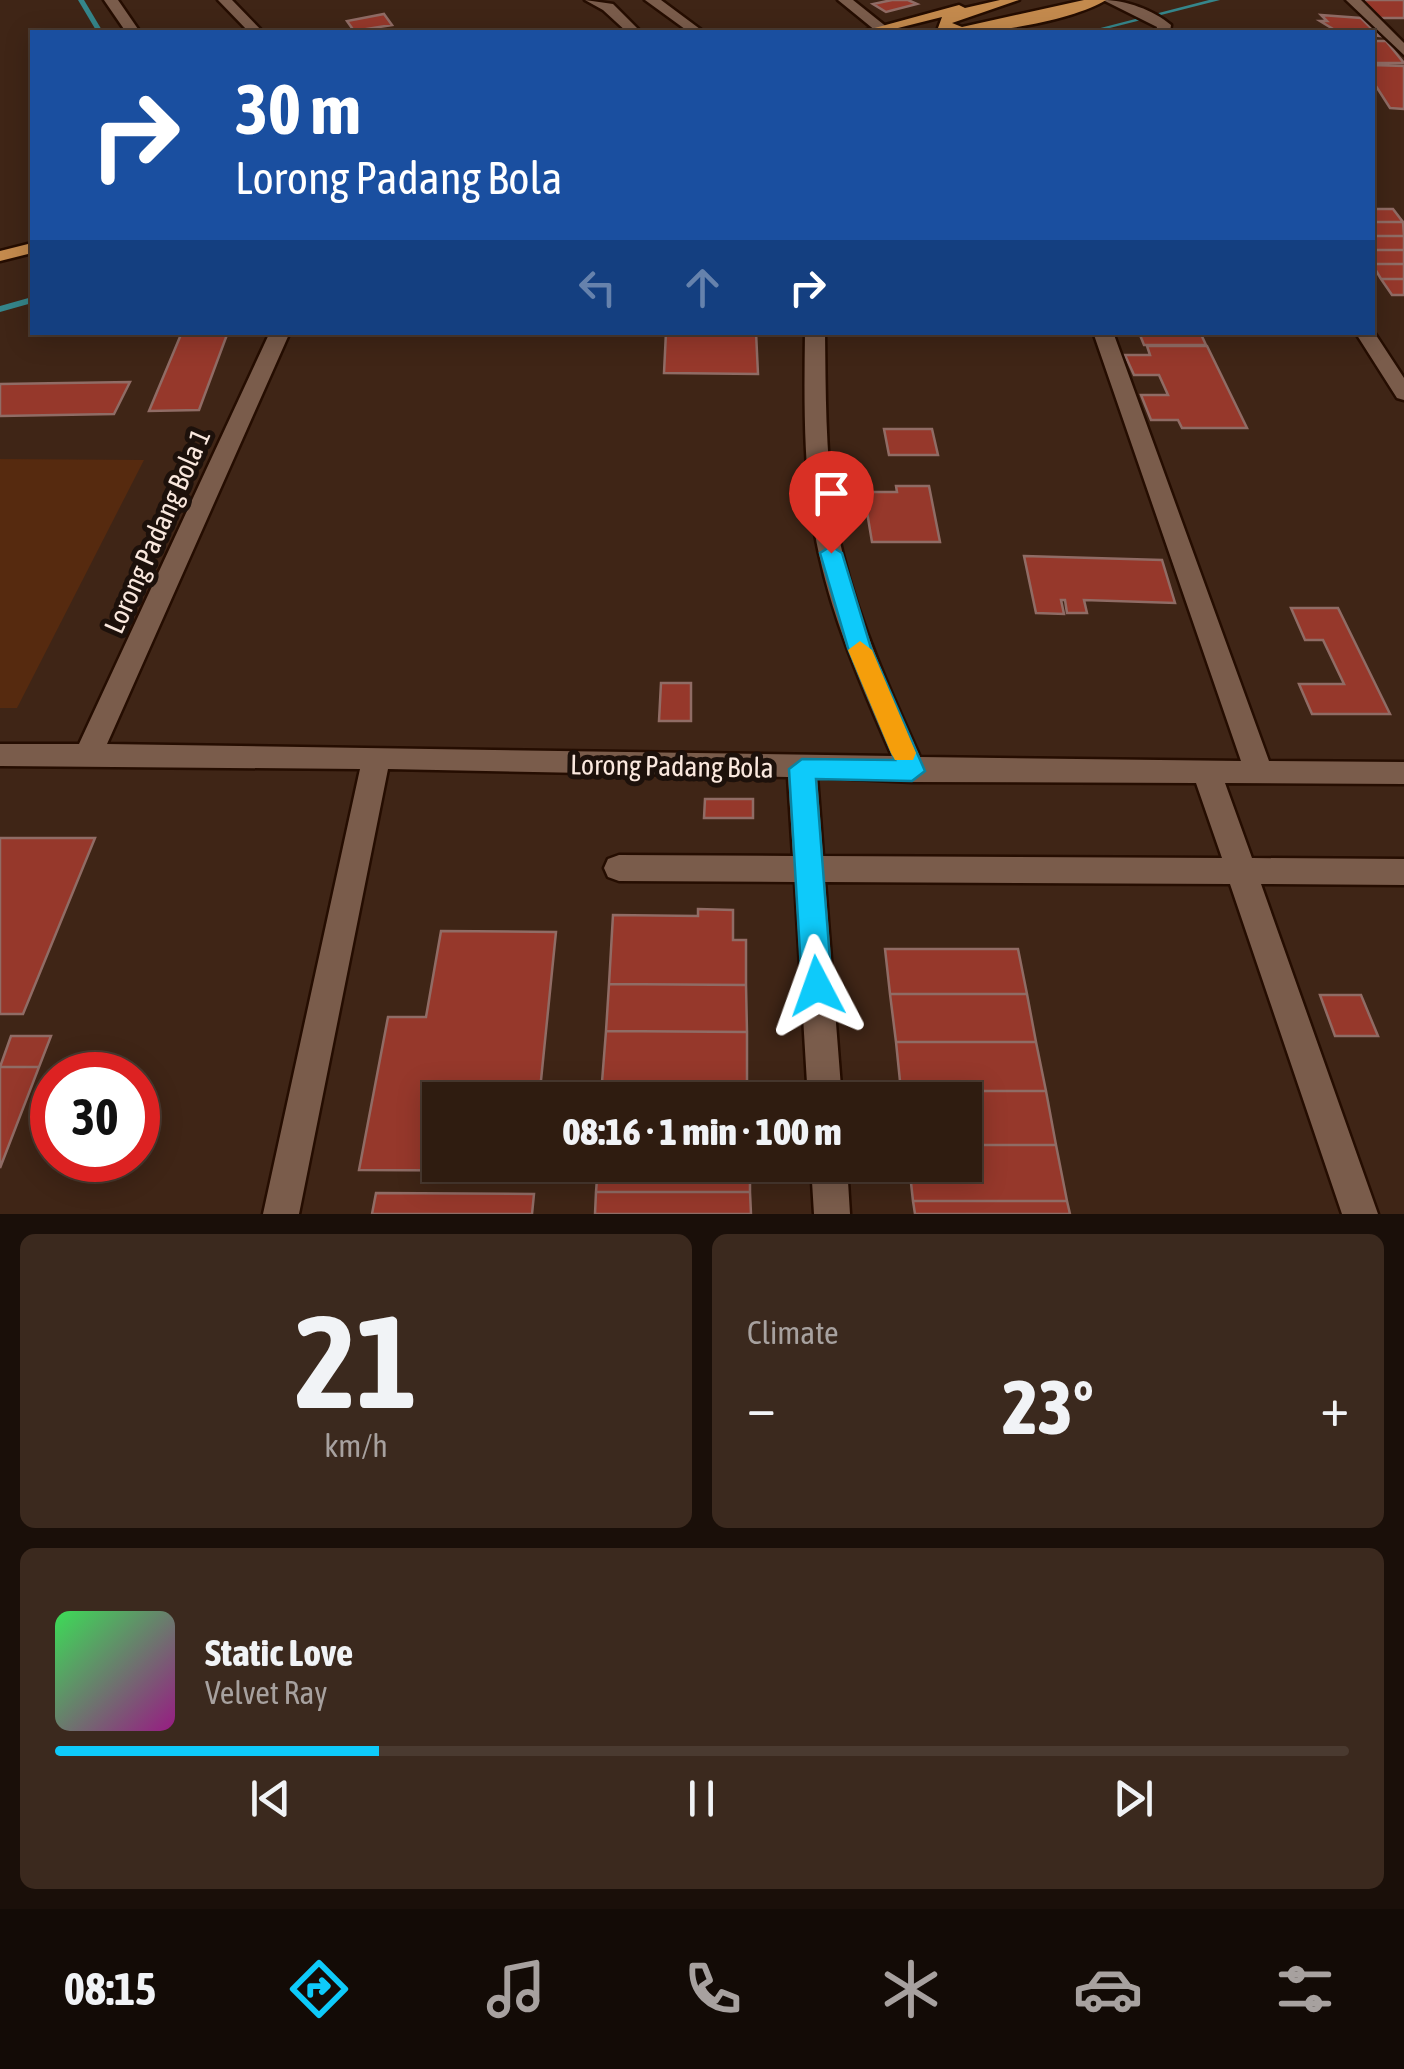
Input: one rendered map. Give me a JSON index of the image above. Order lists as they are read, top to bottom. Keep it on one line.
{"streets":{"street":["Lorong Padang Bola 1","Lorong Padang Bola"]},"crossings":[["Lorong Padang Bola 1","Lorong Padang Bola"]],"page":{"turn":["30 m","Lorong Padang Bola"],"limit":"30","trip":"08:16 · 1 min · 100 m","tile":[["21","km/h"],"Climate"],"heat":["−","23°","+"],"song":["Static Love","Velvet Ray"],"tabs":"08:15"}}
